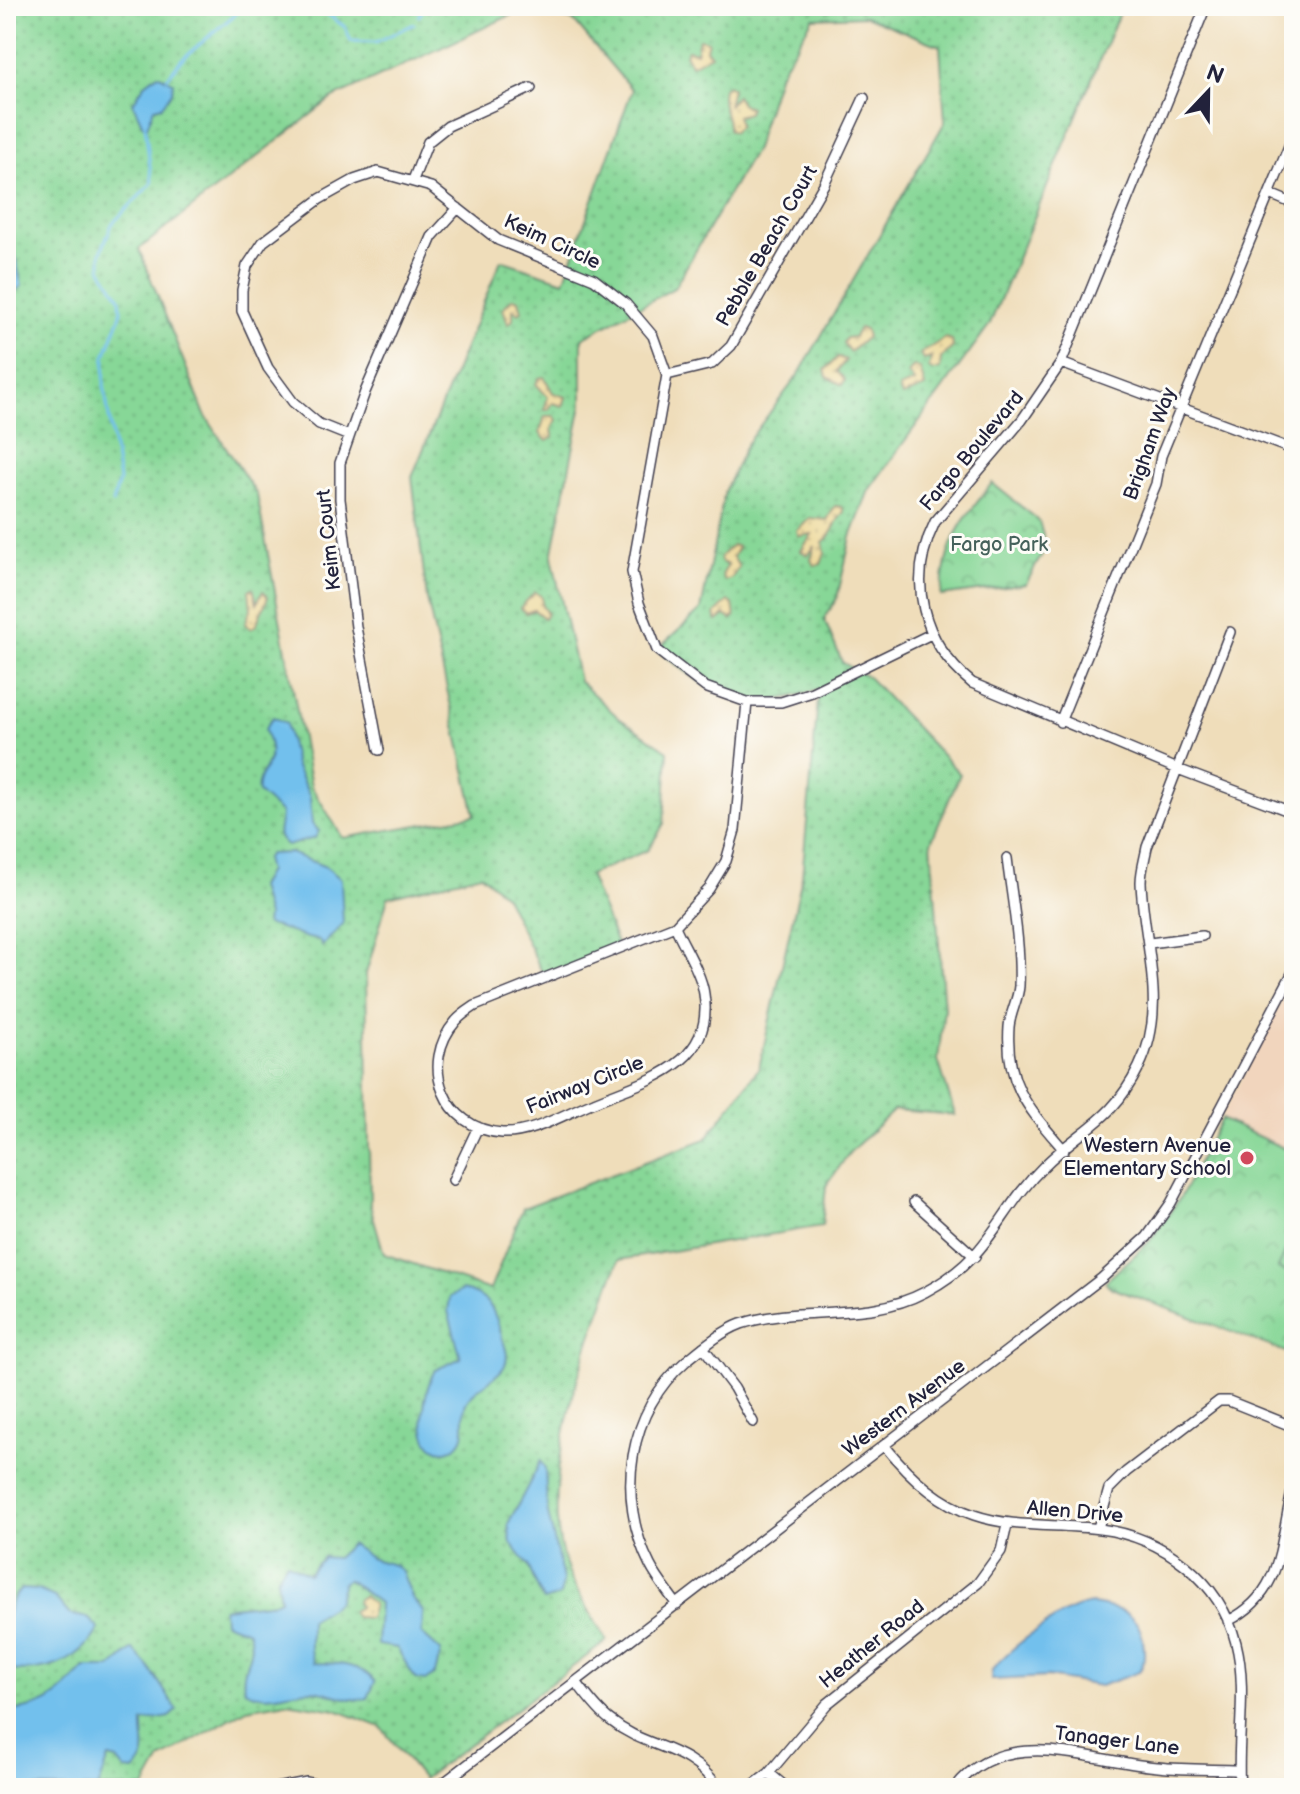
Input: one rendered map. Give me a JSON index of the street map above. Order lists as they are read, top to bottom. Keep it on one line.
{"streets":{"street":["Keim Circle","Pebble Beach Court","Brigham Way","Fargo Boulevard","Keim Court","Fairway Circle","Western Avenue","Allen Drive","Heather Road","Tanager Lane"]},"crossings":[["Keim Circle","Pebble Beach Court"],["Keim Circle","Fargo Boulevard"],["Keim Circle","Keim Court"],["Brigham Way","Fargo Boulevard"],["Western Avenue","Allen Drive"],["Allen Drive","Heather Road"],["Allen Drive","Tanager Lane"]],"parks":["Fargo Park"],"places":["Western Avenue Elementary School"],"north":"top"}
